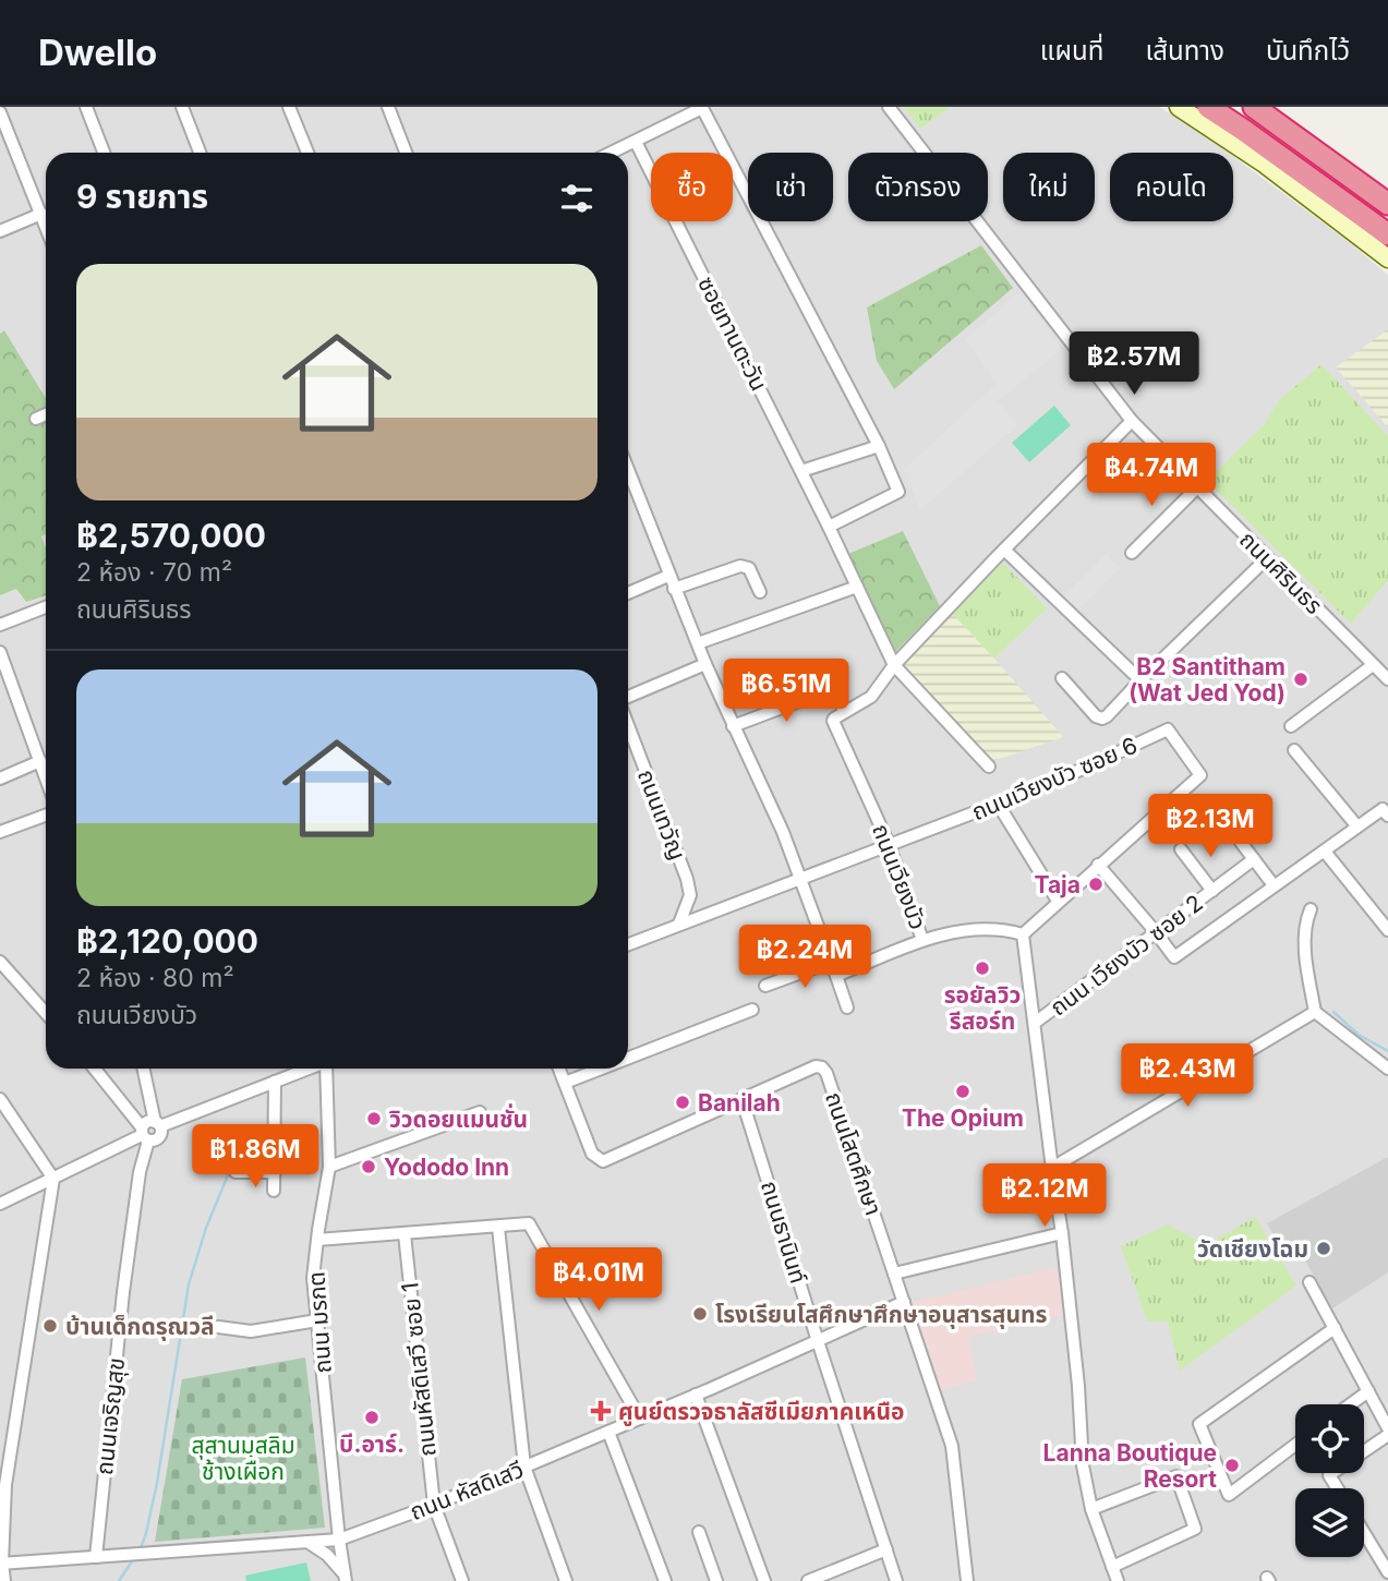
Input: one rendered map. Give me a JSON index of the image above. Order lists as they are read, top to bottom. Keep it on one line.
{"streets":{"street":["ซอยทานตะวัน","ถนนศิรินธร","ถนนเวียงบัว ซอย 6","ถนนเทวัญ","ถนนเวียงบัว","ถนน เวียงบัว ซอย 2","ถนนโสตศึกษา","ถนนธานินท์","ถนน มรกต","ถนนหัสดิเสวี ซอย 1","ถนนเจริญสุข","ถนน หัสดิเสวี"]},"crossings":[["ถนนเวียงบัว ซอย 6","ถนนเทวัญ"],["ถนนเวียงบัว ซอย 6","ถนนเวียงบัว"],["ถนนโสตศึกษา","ถนนธานินท์"],["ถนนโสตศึกษา","ถนน หัสดิเสวี"],["ถนนธานินท์","ถนน หัสดิเสวี"],["ถนน มรกต","ถนน หัสดิเสวี"],["ถนนหัสดิเสวี ซอย 1","ถนน หัสดิเสวี"],["ถนนเจริญสุข","ถนน หัสดิเสวี"]],"parks":["สุสานมุสลิม ช้างเผือก"],"places":{"other":["B2 Santitham (Wat Jed Yod)","Taja","รอยัลวิว รีสอร์ท","The Opium","Banilah","วิวดอยแมนชั่น","Yododo Inn","วัดเชียงโฉม","โรงเรียนโสศึกษาศึกษาอนุสารสุนทร","บ้านเด็กดรุณวลี","บี.อาร์.","Lanna Boutique Resort"],"health":["ศูนย์ตรวจธาลัสซีเมียภาคเหนือ"]},"page":{"header":"Dwello","nav":["แผนที่","เส้นทาง","บันทึกไว้"],"chip":["ซื้อ","เช่า","ตัวกรอง","ใหม่","คอนโด"],"heading":"9 รายการ","list":[{"name":"฿2,570,000","note":"2 ห้อง · 70 m² · ถนนศิรินธร"},{"name":"฿2,120,000","note":"2 ห้อง · 80 m² · ถนนเวียงบัว"}],"price":["฿2.57M","฿4.74M","฿6.51M","฿2.13M","฿2.24M","฿2.43M","฿1.86M","฿2.12M","฿4.01M"]}}
